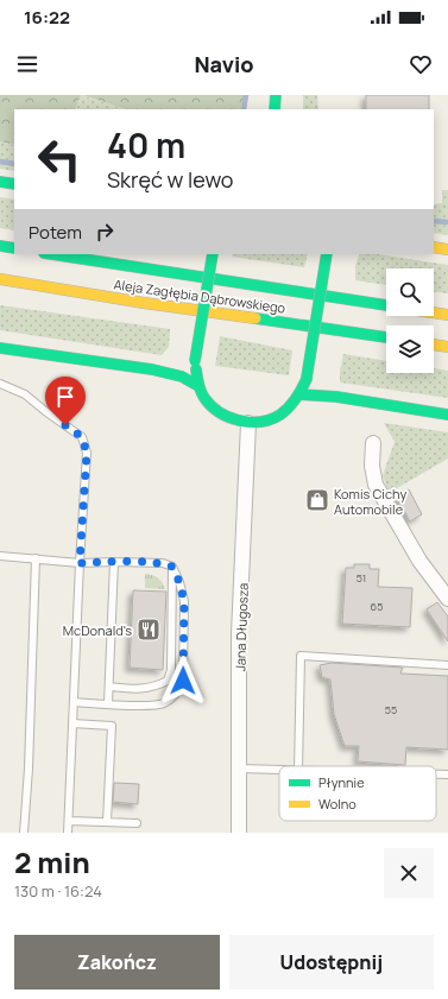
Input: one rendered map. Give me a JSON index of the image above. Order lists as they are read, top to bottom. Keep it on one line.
{"streets":{"main road":["Aleja Zagłębia Dąbrowskiego"],"street":["Jana Długosza"]},"places":{"shop":["Komis Cichy Automobile"],"restaurant":["McDonald's"]},"house_numbers":["51","65","55"],"legend":["Płynnie","Wolno"],"page":{"status":"16:22","header":"Navio","turn":["40 m","Skręć w lewo"],"then":"Potem","heading":["2 min","130 m · 16:24"],"buttons":["Zakończ","Udostępnij"]}}
